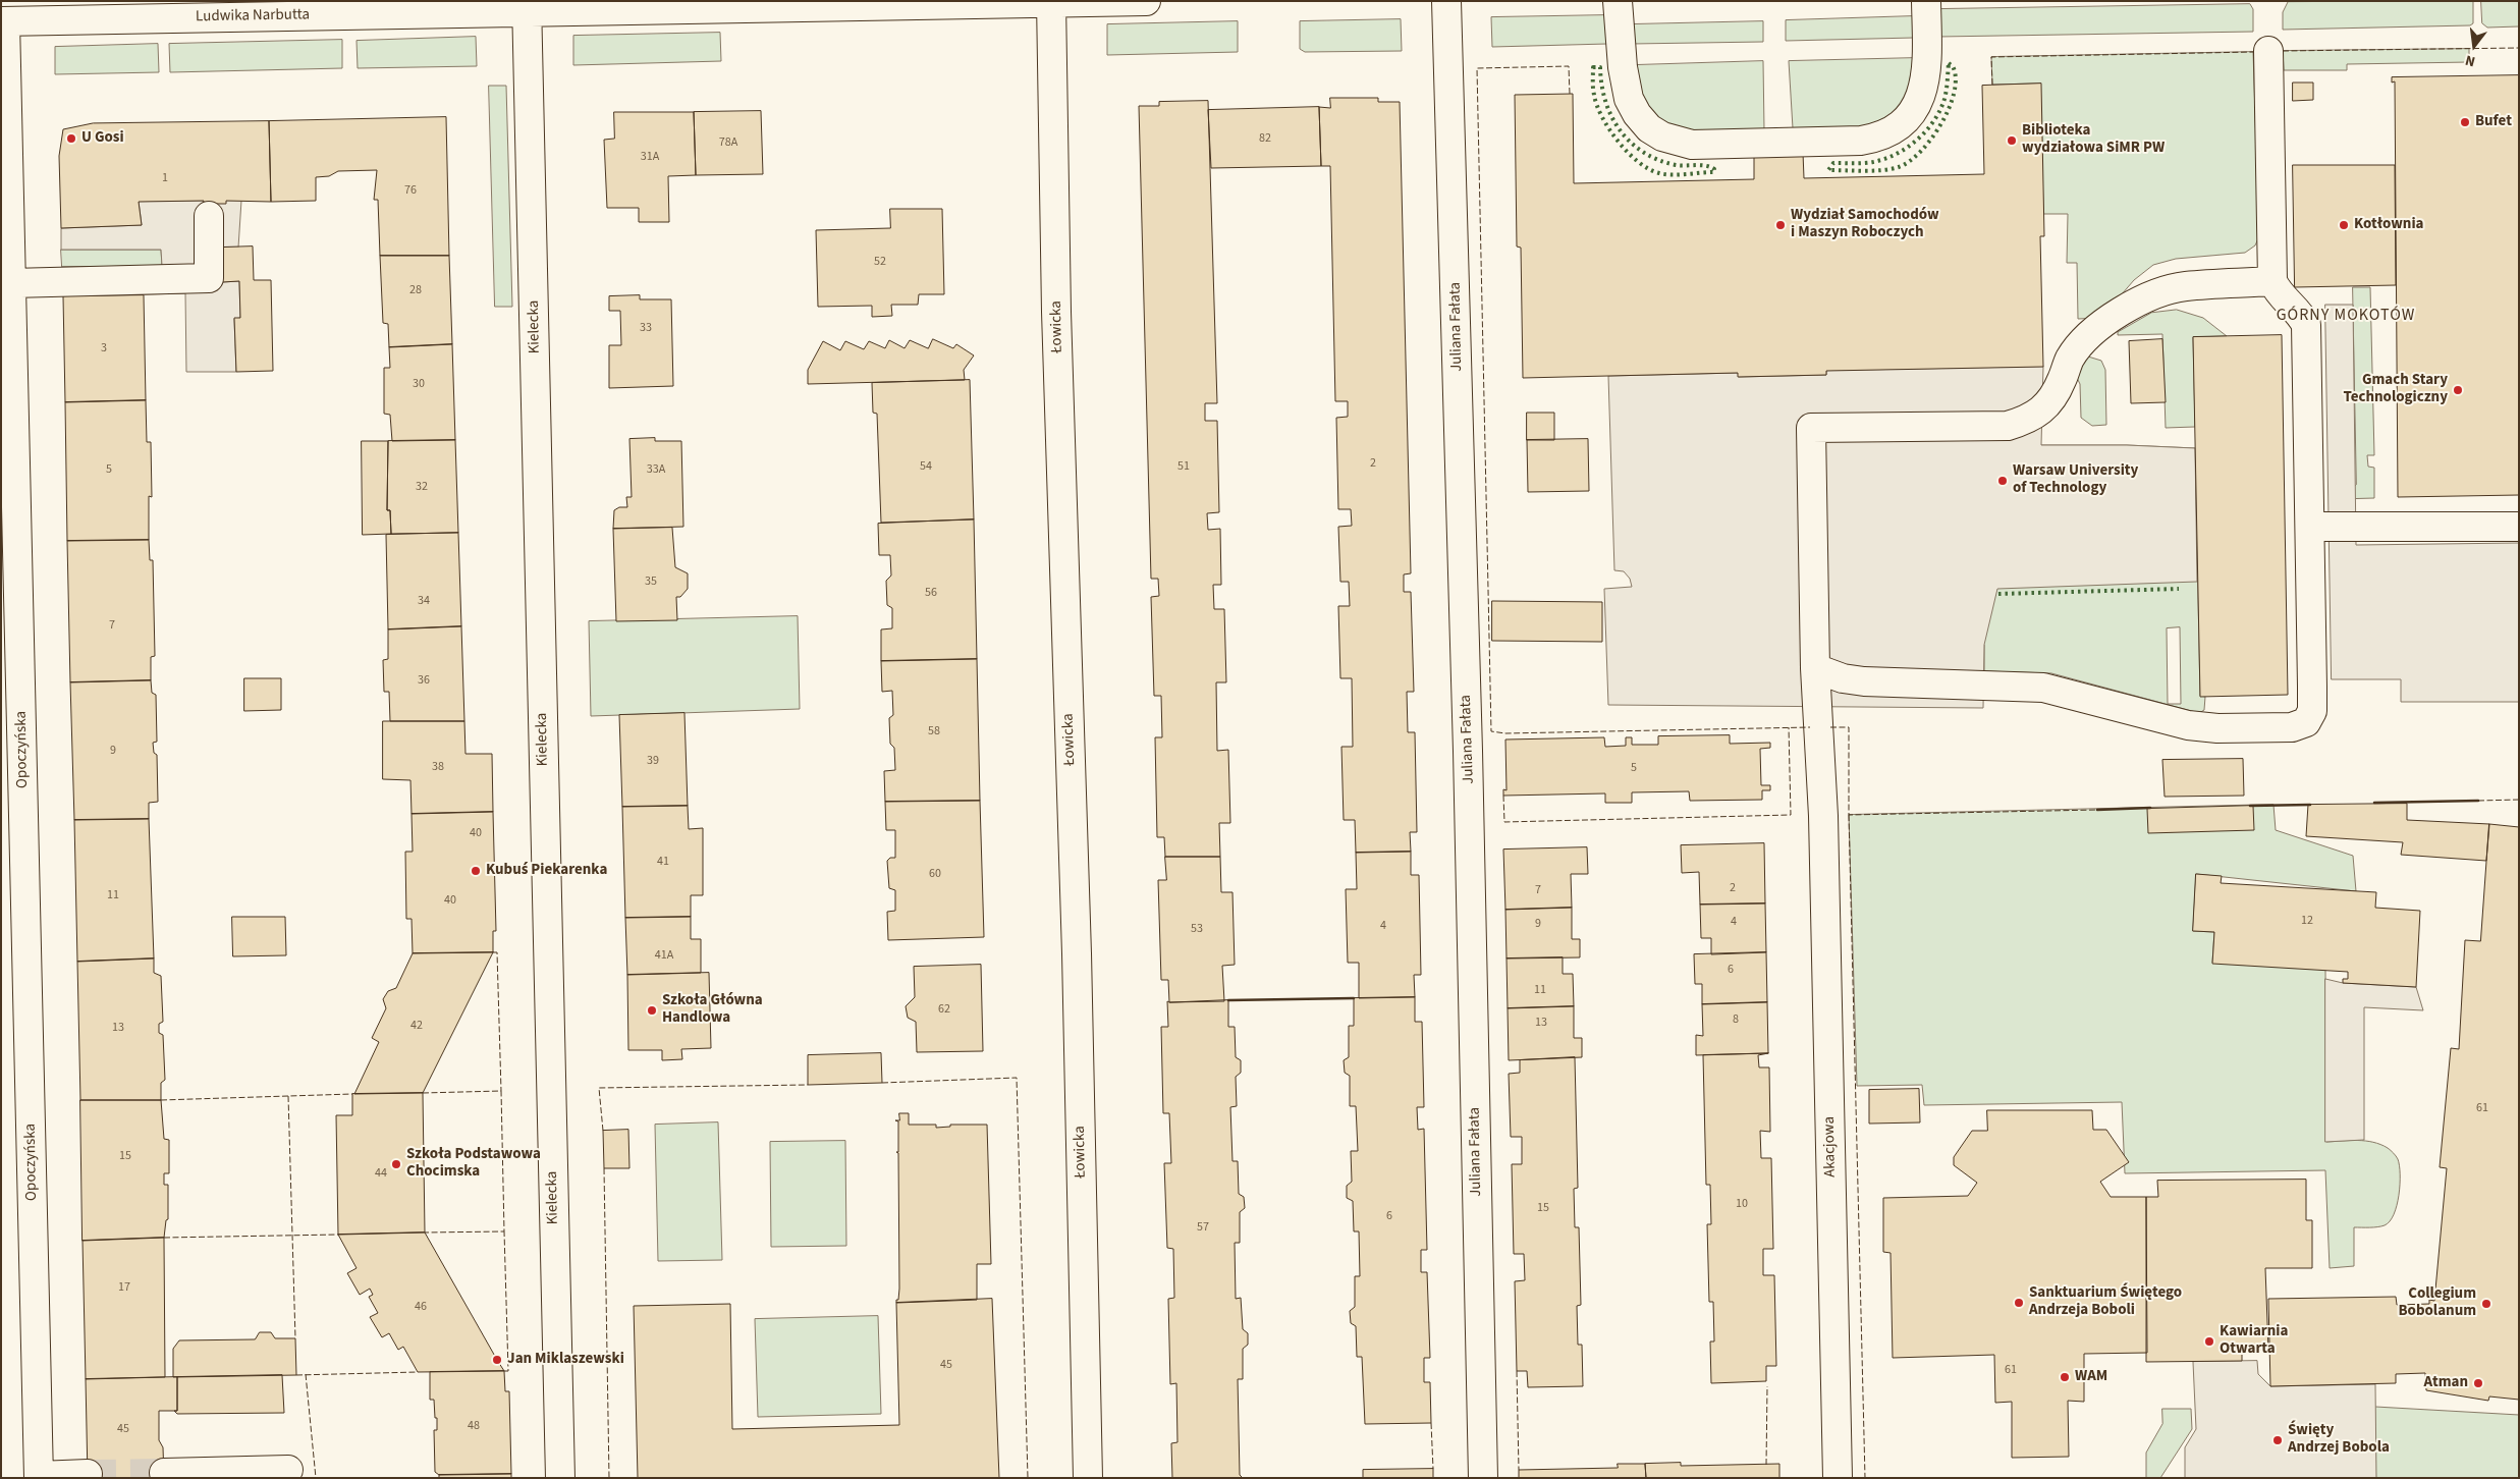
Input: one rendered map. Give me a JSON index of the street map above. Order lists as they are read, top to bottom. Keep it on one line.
{"streets":{"street":["Ludwika Narbutta","Kielecka","Łowicka","Juliana Fałata","Opoczyńska","Akacjowa"]},"crossings":[["Ludwika Narbutta","Kielecka"],["Ludwika Narbutta","Łowicka"],["Ludwika Narbutta","Opoczyńska"]],"districts":["GÓRNY MOKOTÓW"],"places":["Bufet","U Gosi","Biblioteka wydziałowa SiMR PW","Wydział Samochodów i Maszyn Roboczych","Kotłownia","Gmach Stary Technologiczny","Warsaw University of Technology","Kubuś Piekarenka","Szkoła Główna Handlowa","Szkoła Podstawowa Chocimska","Sanktuarium Świętego Andrzeja Boboli","Collegium Bobolanum","Kawiarnia Otwarta","Jan Miklaszewski","WAM","Atman","Święty Andrzej Bobola"],"house_numbers":["82","78A","31A","1","76","52","28","33","3","30","2","54","51","5","33A","32","35","56","34","7","36","58","9","39","38","5","40","41","60","2","7","11","40","12","4","9","4","53","41A","6","11","62","8","13","42","13","61","15","44","10","15","6","57","17","46","45","61","48","45"],"north":"bottom"}
